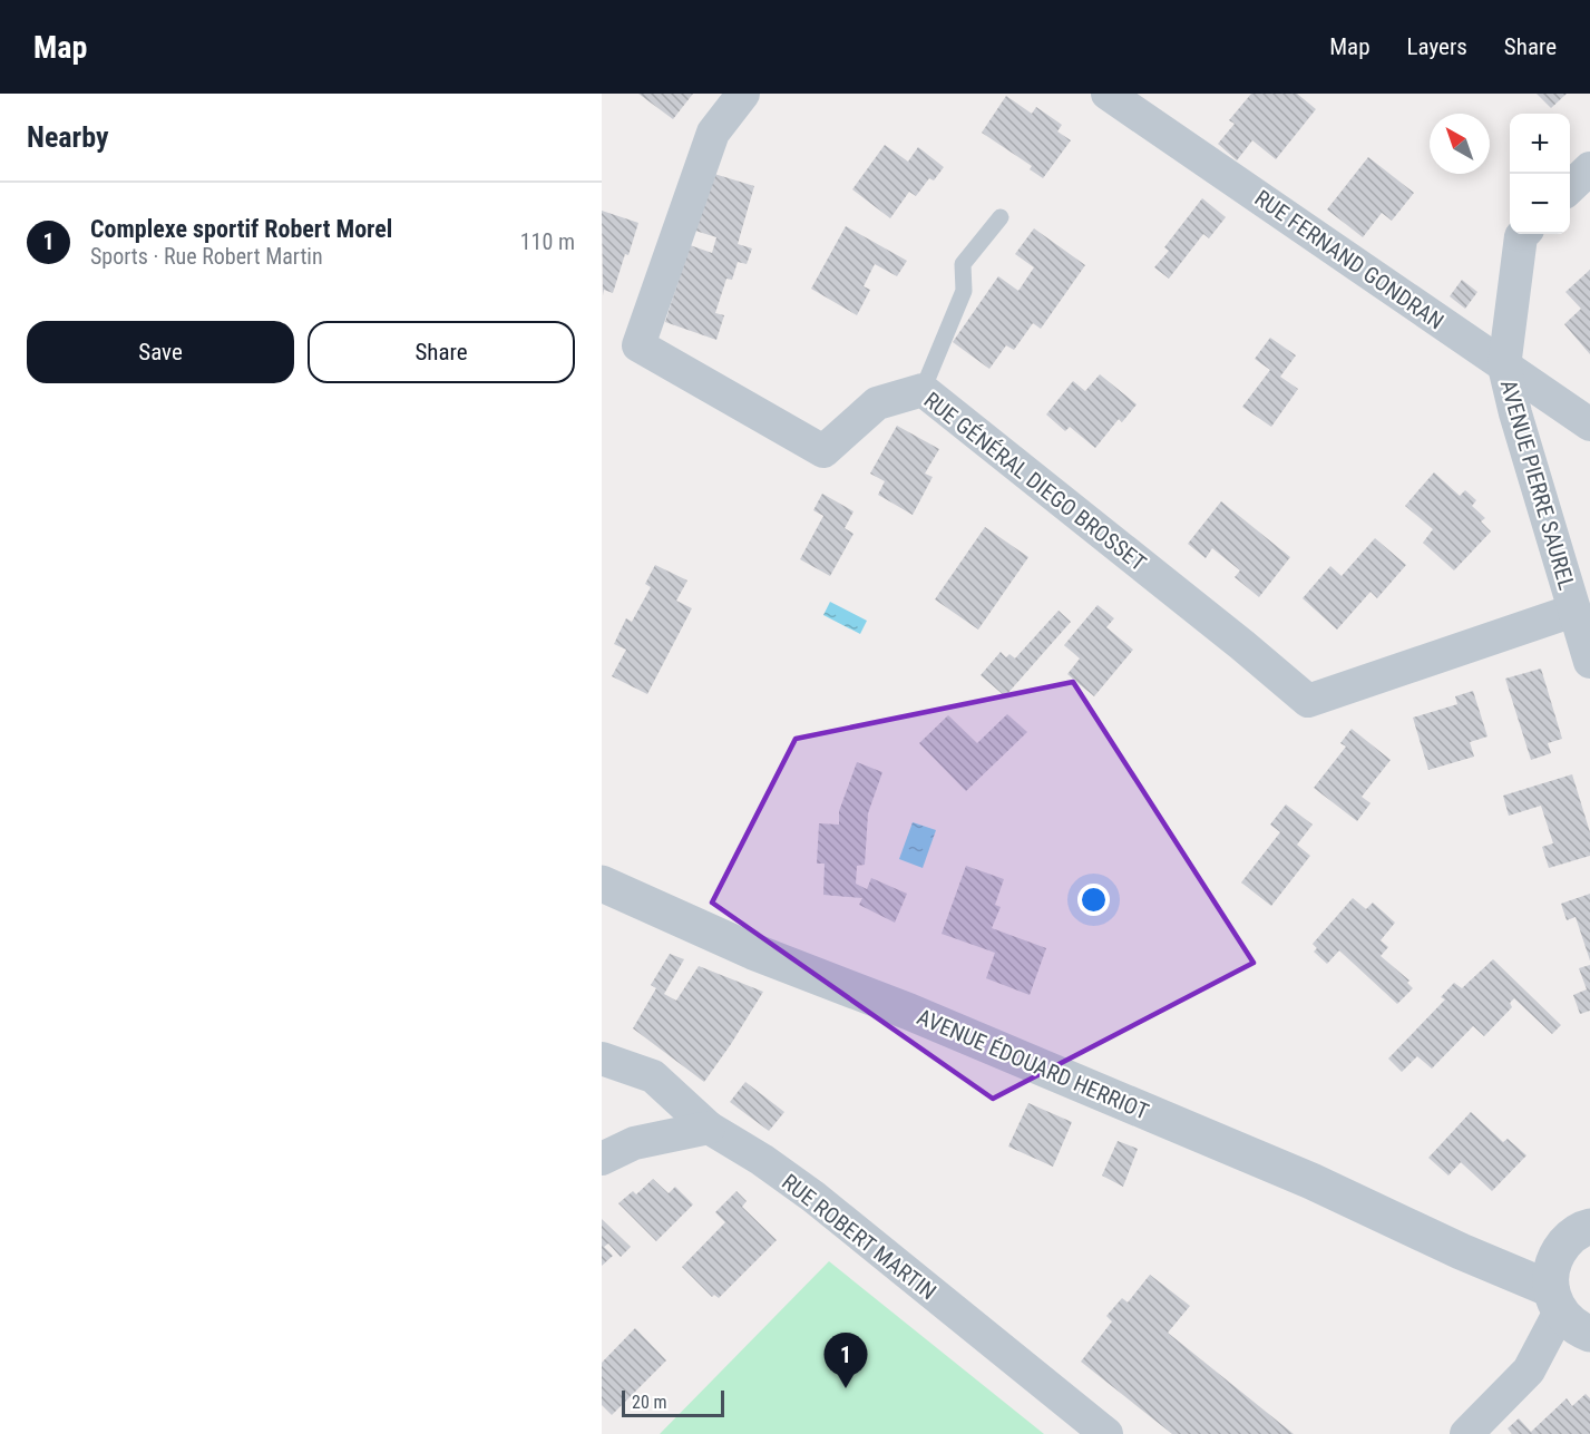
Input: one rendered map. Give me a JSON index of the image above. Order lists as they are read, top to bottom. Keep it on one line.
{"streets":{"street":["RUE FERNAND GONDRAN","RUE GÉNÉRAL DIEGO BROSSET","AVENUE PIERRE SAUREL","AVENUE ÉDOUARD HERRIOT","RUE ROBERT MARTIN"]},"crossings":[["RUE FERNAND GONDRAN","AVENUE PIERRE SAUREL"],["RUE GÉNÉRAL DIEGO BROSSET","AVENUE PIERRE SAUREL"]],"scale_bar":"20 m","north":"top left","page":{"header":"Map","nav":["Map","Layers","Share"],"heading":"Nearby","map_buttons":["+","−"],"list":[{"mark":"1","name":"Complexe sportif Robert Morel","note":"Sports · Rue Robert Martin","value":"110 m"}],"buttons":["Save","Share"],"pins":"1","scale":"20 m"}}
